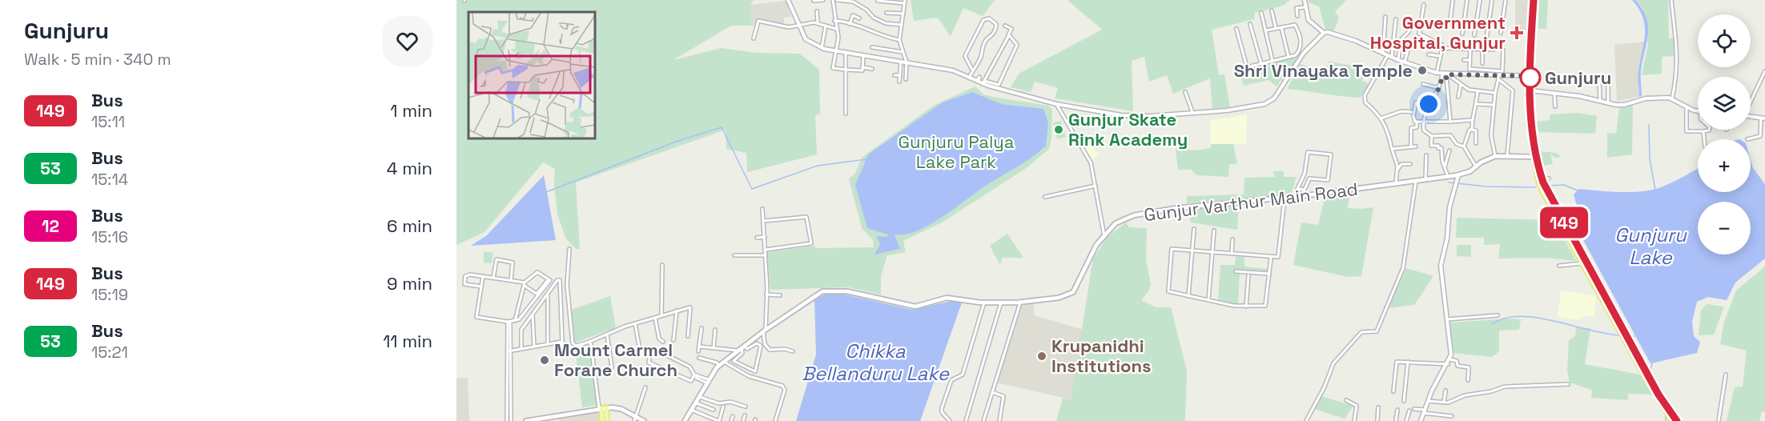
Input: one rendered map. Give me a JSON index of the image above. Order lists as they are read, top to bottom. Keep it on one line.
{"streets":{"main road":["Gunjur Varthur Main Road"]},"water":["Gunjuru Lake","Chikka Bellanduru Lake"],"parks":["Gunjuru Palya Lake Park"],"places":{"health":["Government Hospital, Gunjur"],"other":["Shri Vinayaka Temple","Gunjuru","Gunjur Skate Rink Academy","Krupanidhi Institutions","Mount Carmel Forane Church"]},"lines":["bus line 149"],"page":{"heading":["Gunjuru","Walk · 5 min · 340 m"],"on_map":"149","map_buttons":["+","−"],"list":[{"mark":"149","name":"Bus","note":"15:11","value":"1 min"},{"mark":"53","name":"Bus","note":"15:14","value":"4 min"},{"mark":"12","name":"Bus","note":"15:16","value":"6 min"},{"mark":"149","name":"Bus","note":"15:19","value":"9 min"},{"mark":"53","name":"Bus","note":"15:21","value":"11 min"}]}}
